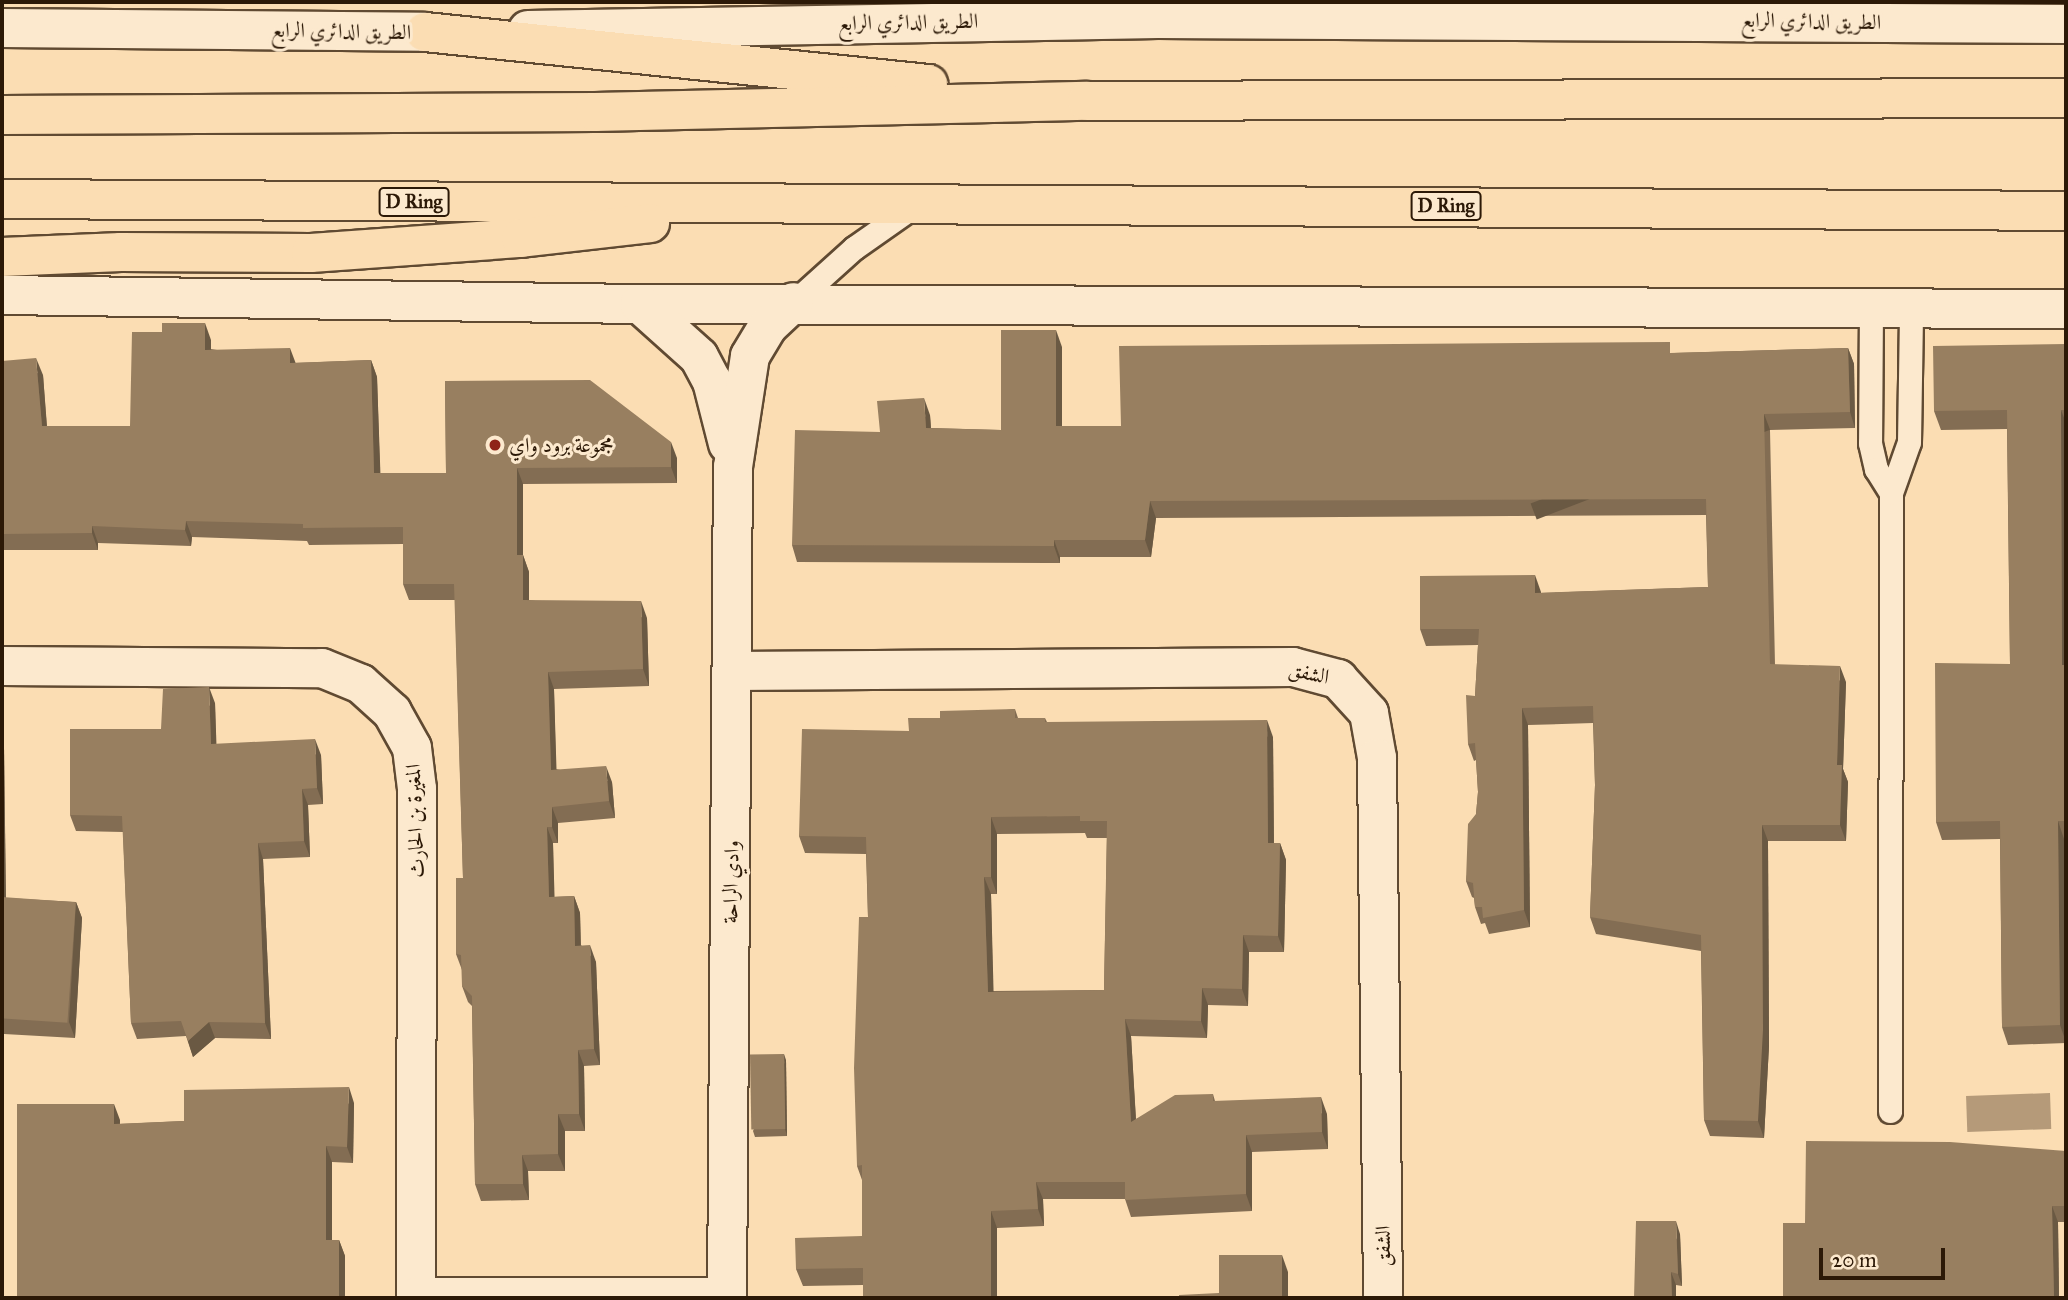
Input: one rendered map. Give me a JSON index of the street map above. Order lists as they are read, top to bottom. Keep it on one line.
{"streets":{"main road":["D Ring"],"street":["الطريق الدائري الرابع","الشفق","المغيرة بن الحارث","وادي الراحة"]},"crossings":[["الشفق","وادي الراحة"],["المغيرة بن الحارث","وادي الراحة"]],"places":["مجموعة برود واي"],"scale_bar":"20 m"}
